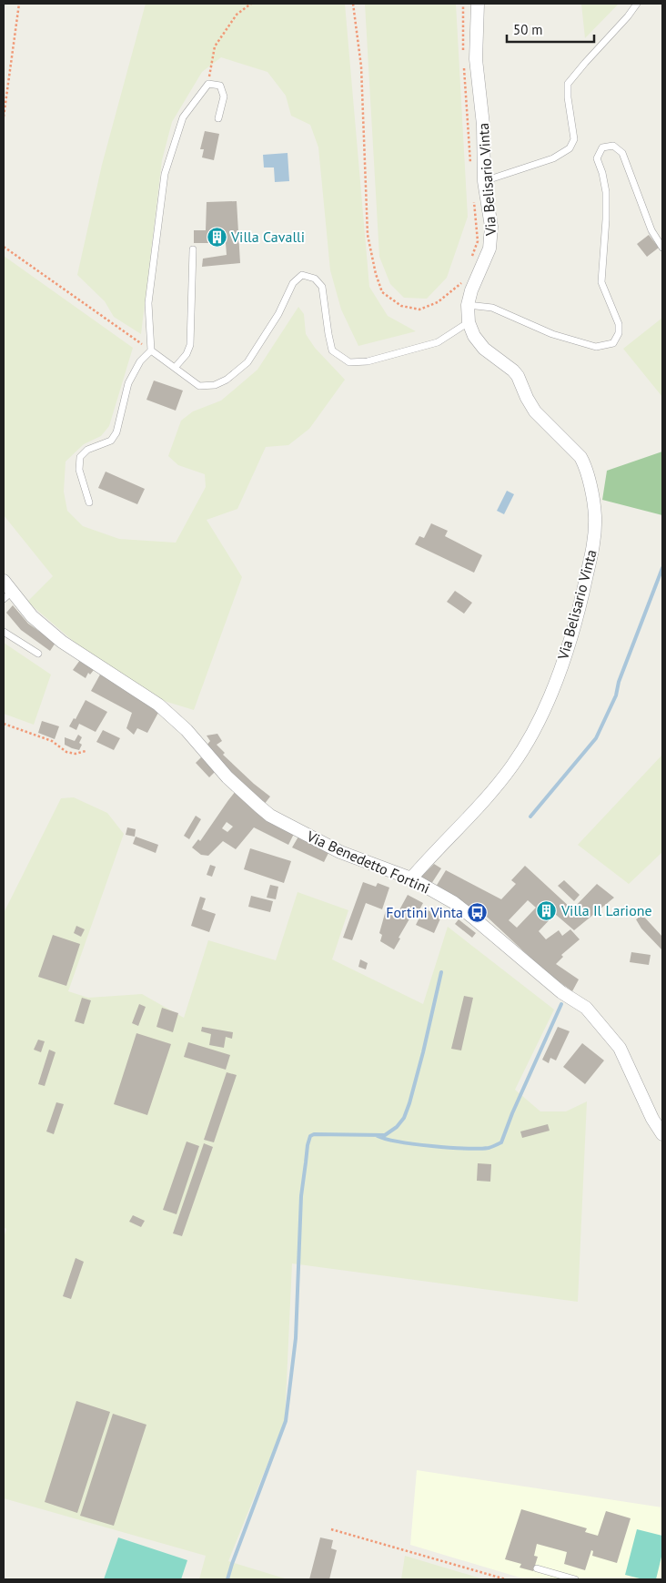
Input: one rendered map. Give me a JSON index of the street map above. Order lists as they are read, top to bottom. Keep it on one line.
{"streets":{"street":["Via Belisario Vinta","Via Benedetto Fortini"]},"crossings":[["Via Belisario Vinta","Via Benedetto Fortini"]],"places":{"building":["Villa Cavalli","Villa Il Larione"],"bus stop":["Fortini Vinta"]},"scale_bar":"50 m"}
